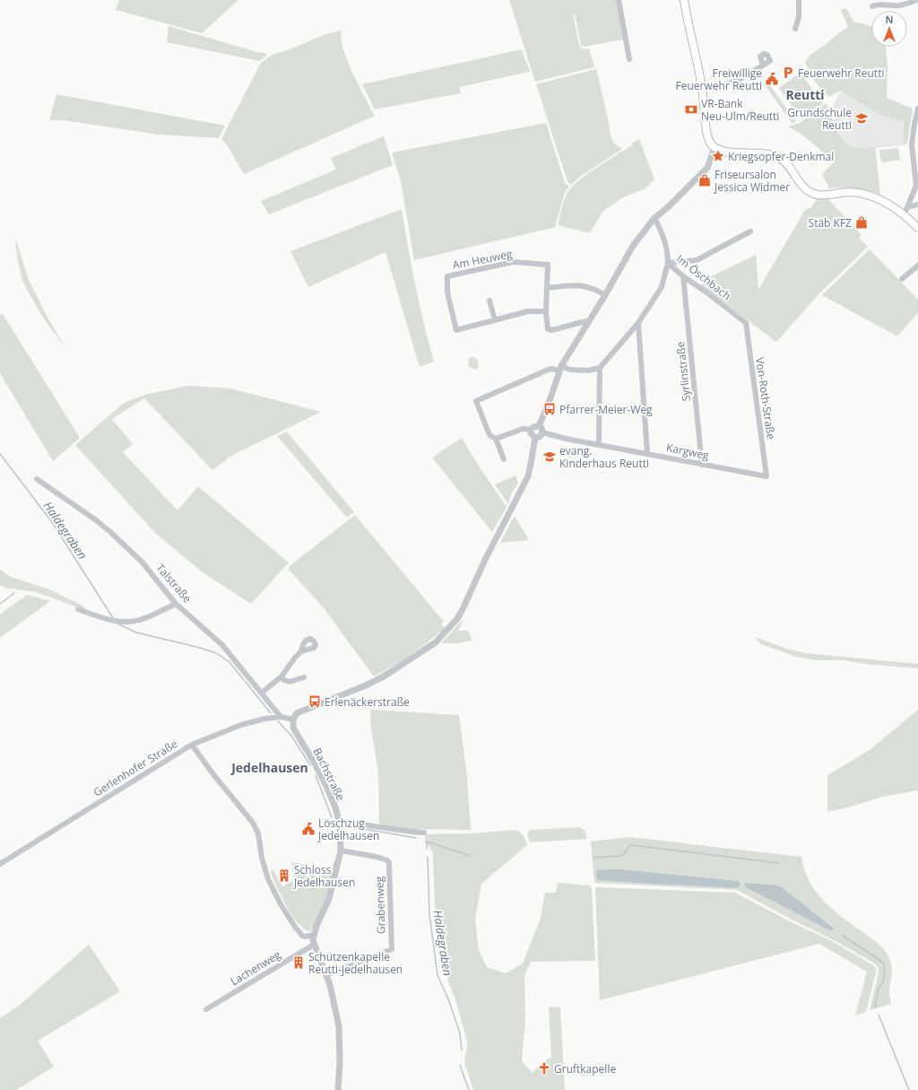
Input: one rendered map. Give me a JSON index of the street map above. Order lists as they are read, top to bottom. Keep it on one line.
{"streets":{"street":["Am Heuweg","Im Öschbach","Syrlinstraße","Von-Roth-Straße","Kargweg","Talstraße","Gerlenhofer Straße","Bachstraße","Grabenweg","Lachenweg"]},"crossings":[["Im Öschbach","Syrlinstraße"],["Im Öschbach","Von-Roth-Straße"],["Syrlinstraße","Kargweg"],["Von-Roth-Straße","Kargweg"],["Talstraße","Gerlenhofer Straße"],["Gerlenhofer Straße","Bachstraße"],["Bachstraße","Grabenweg"],["Bachstraße","Lachenweg"]],"districts":["Reutti","Jedelhausen"],"water":["Haldegraben"],"places":{"parking":["Feuerwehr Reutti"],"public building":["Freiwillige Feuerwehr Reutti","Löschzug Jedelhausen"],"bank":["VR-Bank Neu-Ulm/Reutti"],"school or university":["Grundschule Reutti","evang. Kinderhaus Reutti"],"place":["Kriegsopfer-Denkmal"],"shop":["Friseursalon Jessica Widmer","Stäb KFZ"],"bus stop":["Pfarrer-Meier-Weg","Erlenäckerstraße"],"building":["Schloss Jedelhausen","Schützenkapelle Reutti-Jedelhausen"],"church":["Gruftkapelle"]},"north":"top"}
